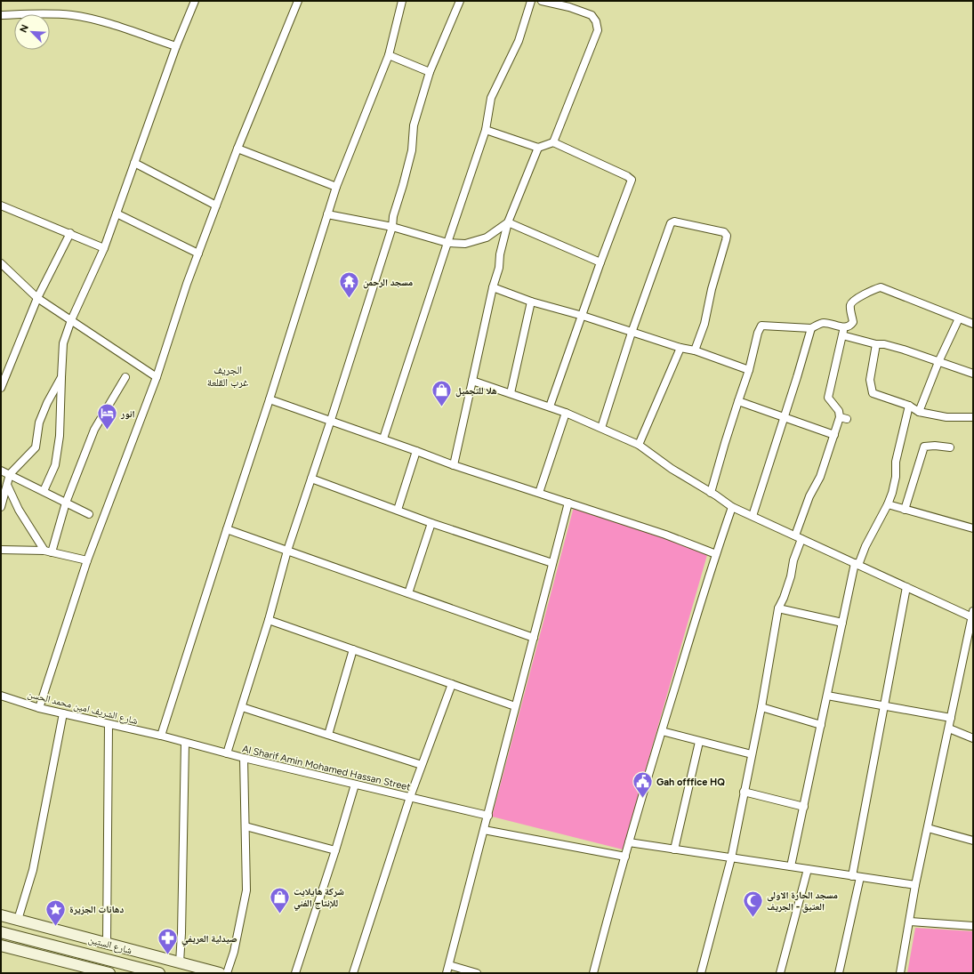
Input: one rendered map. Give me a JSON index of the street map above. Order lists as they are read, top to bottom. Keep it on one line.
{"streets":{"main road":["شارع الستين"],"street":["شارع الشريف امين محمد الحسن","Al Sharif Amin Mohamed Hassan Street"]},"crossings":[["شارع الشريف امين محمد الحسن","Al Sharif Amin Mohamed Hassan Street"]],"districts":["الجريف غرب القلعة"],"places":{"temple":["مسجد الرحمن"],"shop":["هلا للتجميل","شركة هايلايت للإنتاج الفني"],"hotel":["انور"],"public building":["Gah offfice HQ"],"mosque":["مسجد الحارة الاولى العتيق - الجريف"],"place":["دهانات الجزيرة"],"pharmacy":["صيدلية العريفي"]},"north":"top left"}
